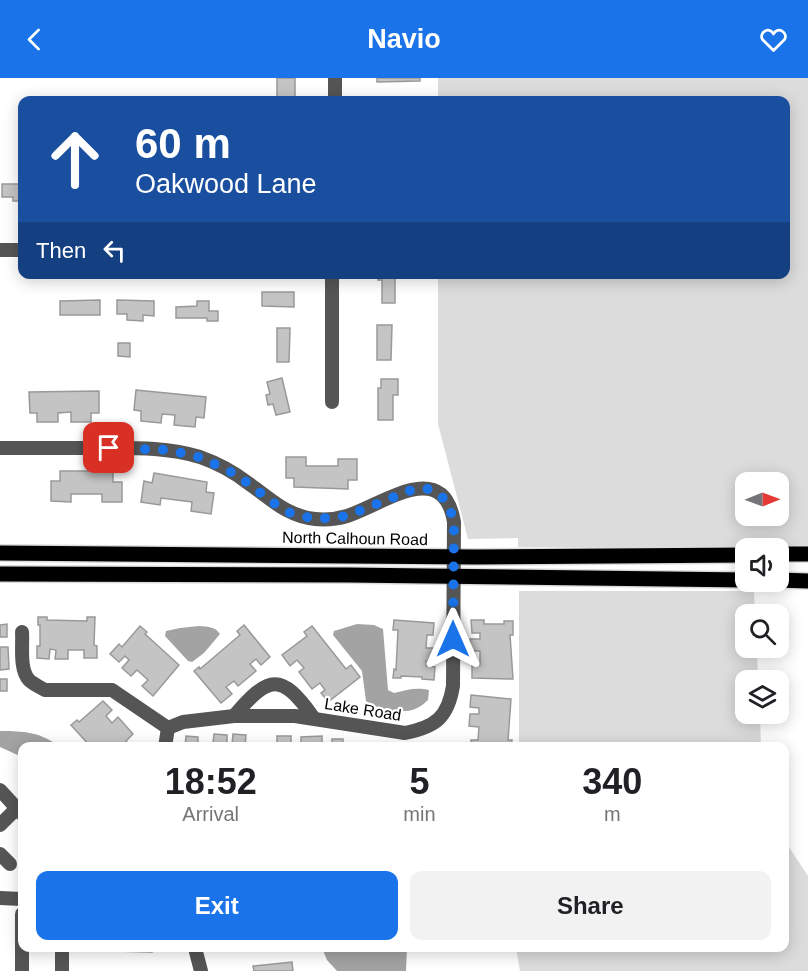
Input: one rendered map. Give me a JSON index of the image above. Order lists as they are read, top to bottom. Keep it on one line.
{"streets":{"main road":["North Calhoun Road"],"street":["Lake Road"]},"crossings":[["North Calhoun Road","Lake Road"]],"north":"right","page":{"header":"Navio","turn":["60 m","Oakwood Lane"],"then":"Then","eta":["18:52","Arrival","5","min","340","m"],"buttons":["Exit","Share"]}}
